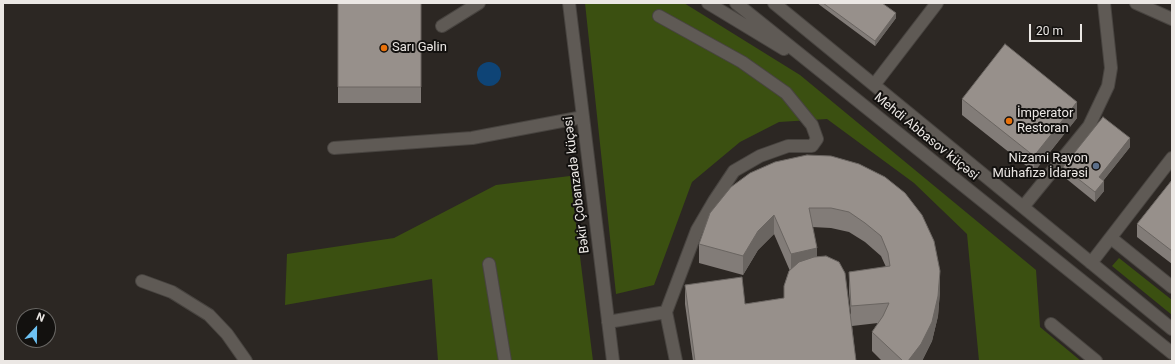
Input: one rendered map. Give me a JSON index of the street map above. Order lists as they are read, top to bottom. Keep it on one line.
{"streets":{"street":["Mehdi Abbasov küçəsi","Bəkir Çobanzadə küçəsi"]},"places":["Sarı Gəlin","İmperator Restoran","Nizami Rayon Mühafizə İdarəsi"],"scale_bar":"20 m","north":"top"}
